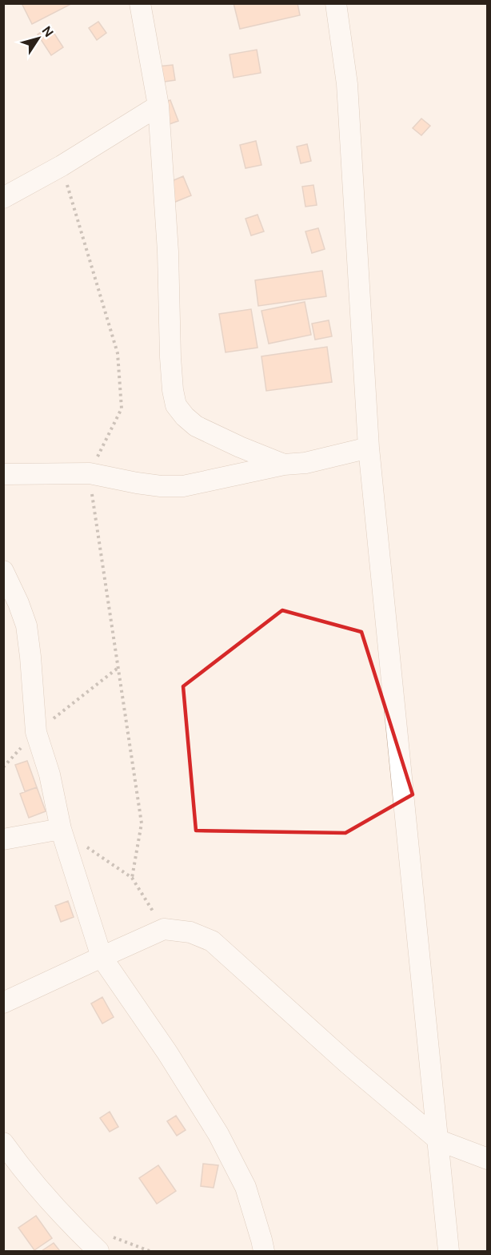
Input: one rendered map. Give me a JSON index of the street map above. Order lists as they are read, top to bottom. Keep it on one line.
{"north":"top right"}
